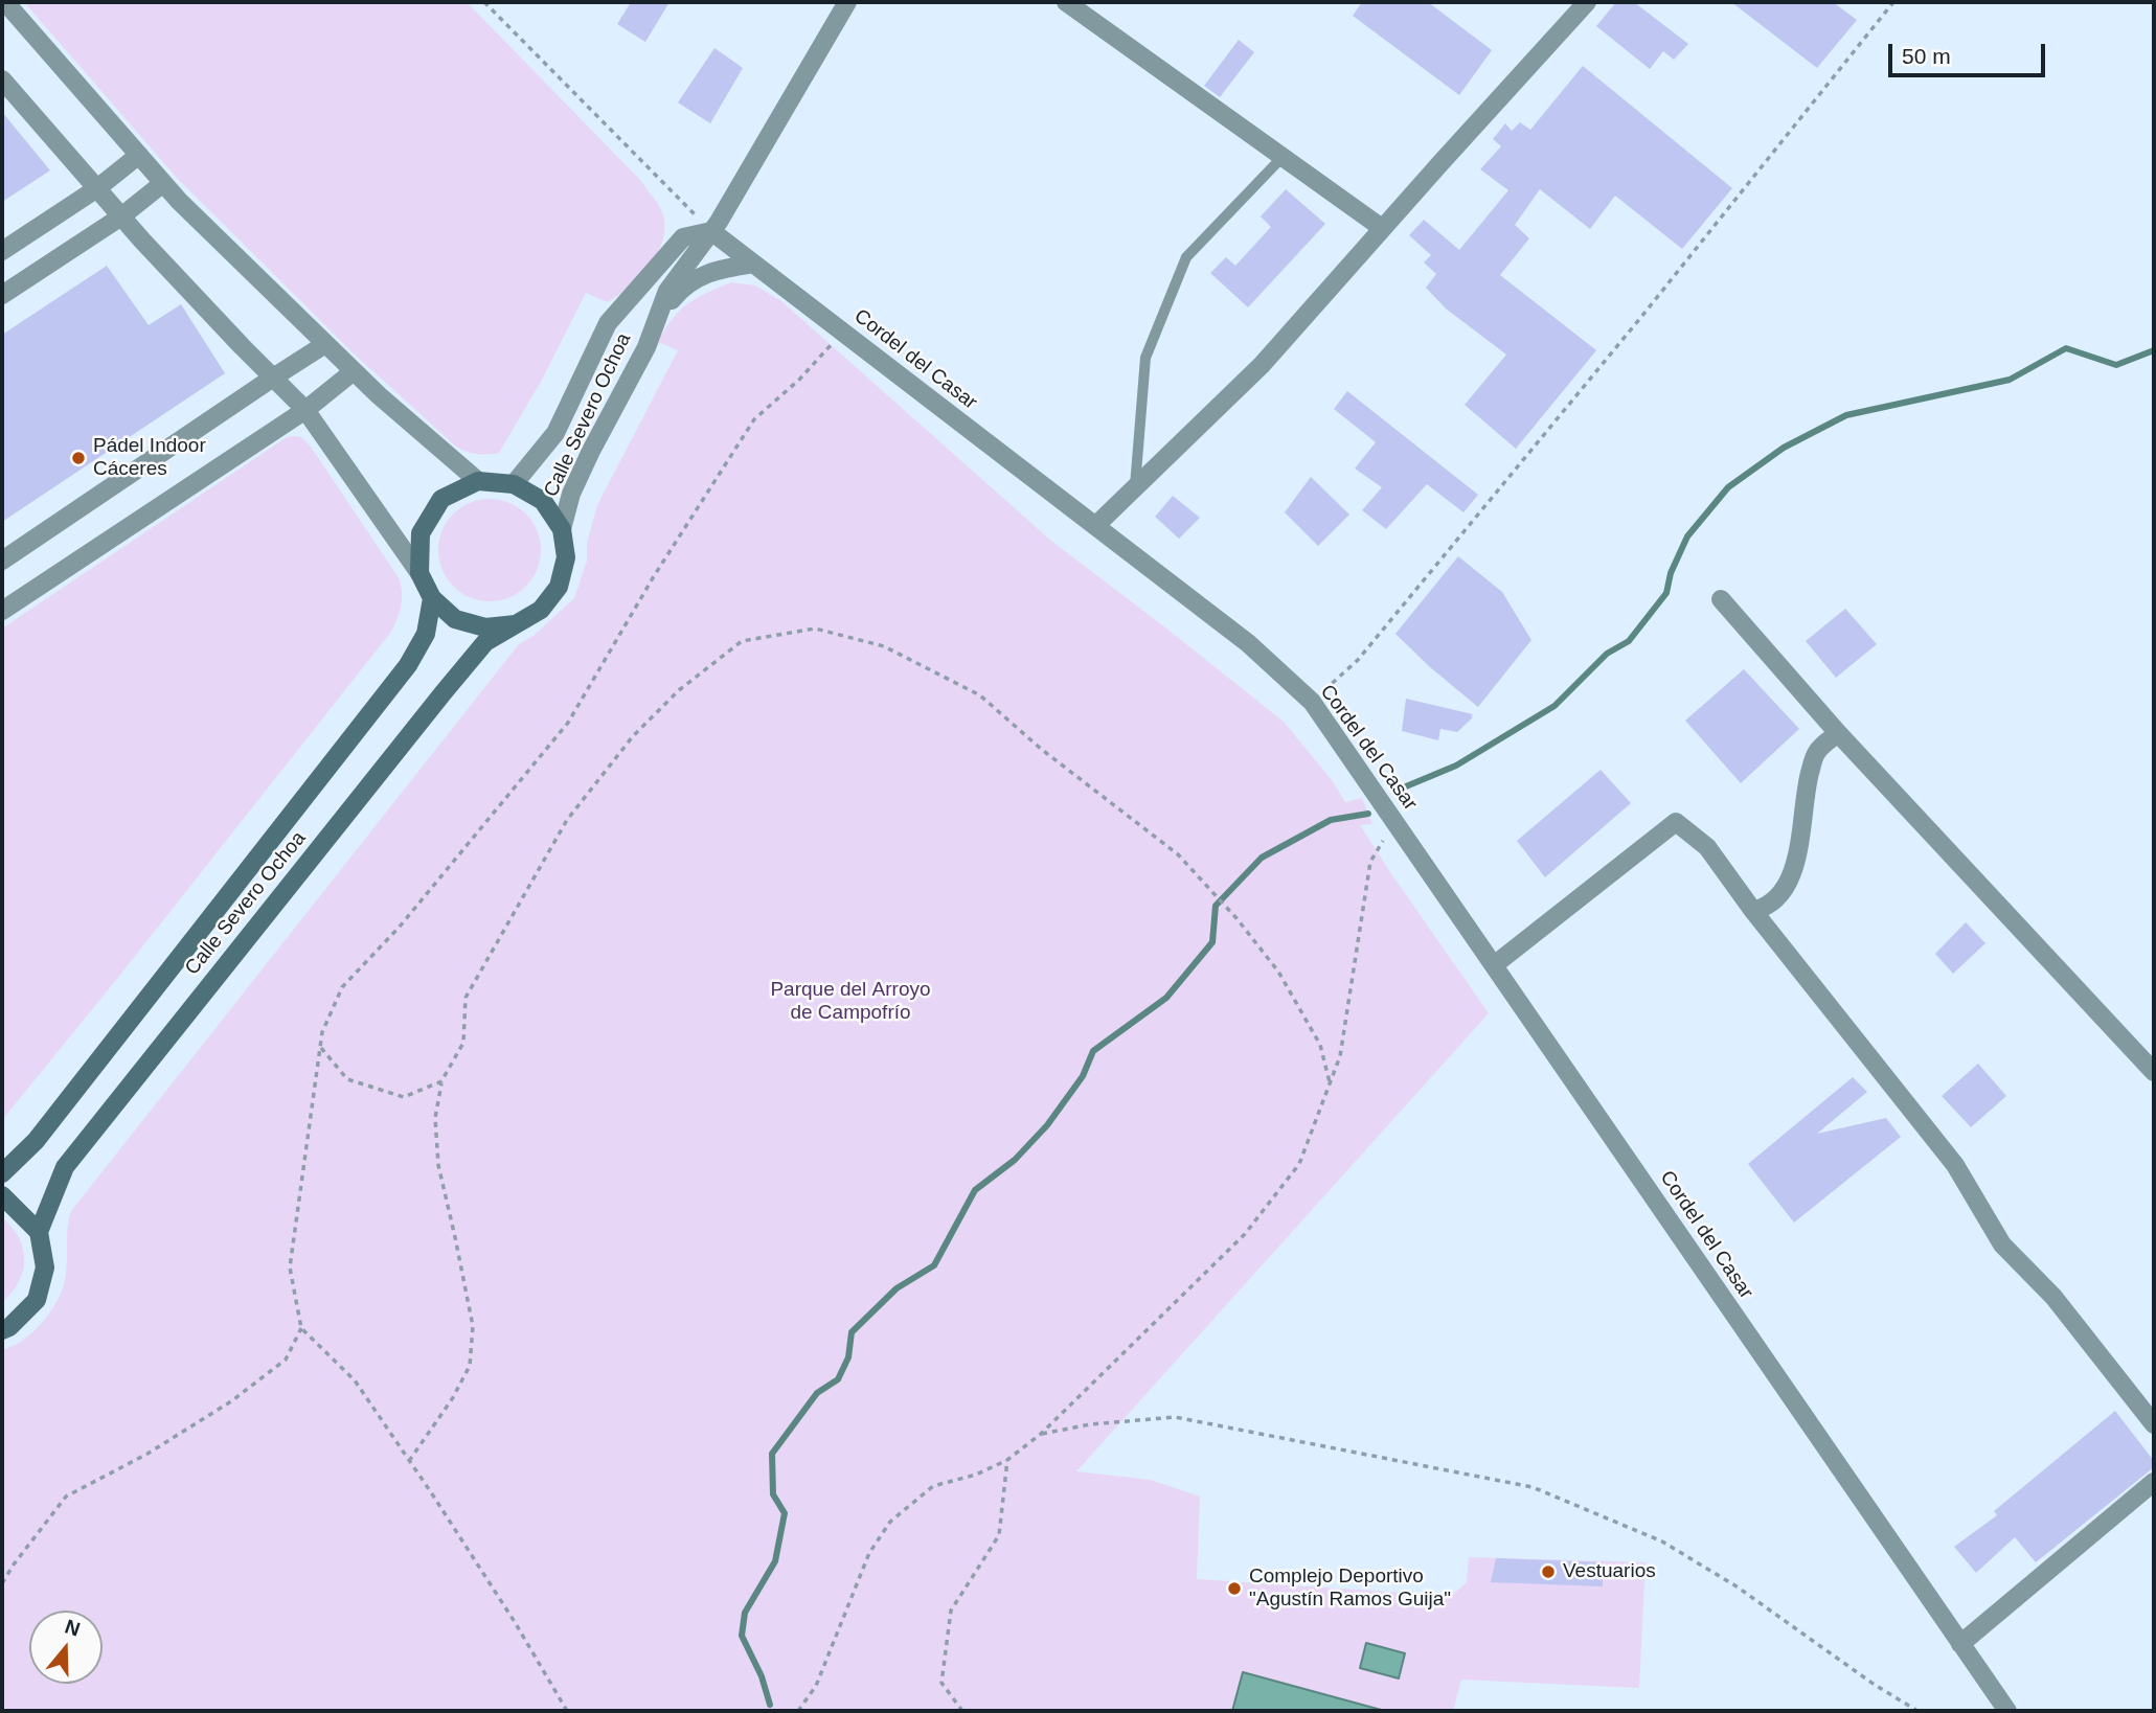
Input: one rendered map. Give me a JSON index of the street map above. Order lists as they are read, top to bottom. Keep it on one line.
{"streets":{"main road":["Calle Severo Ochoa"],"street":["Cordel del Casar"]},"crossings":[["Cordel del Casar","Calle Severo Ochoa"]],"parks":["Parque del Arroyo de Campofrío"],"places":["Pádel Indoor Cáceres","Vestuarios","Complejo Deportivo \"Agustín Ramos Guija\""],"scale_bar":"50 m","north":"top"}
